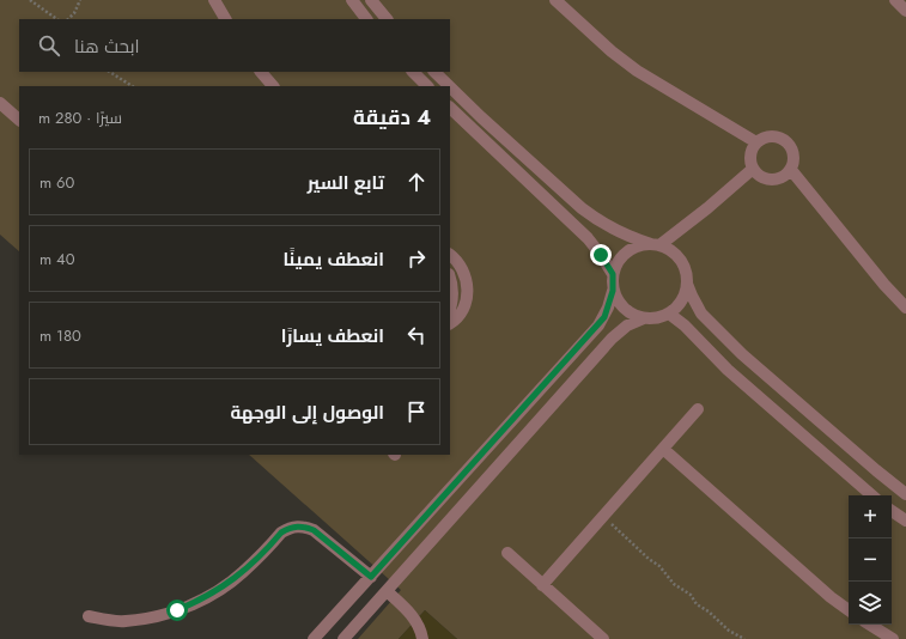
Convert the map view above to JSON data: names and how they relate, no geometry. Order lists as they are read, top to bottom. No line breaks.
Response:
{"page":{"search":"ابحث هنا","heading":["4 دقيقة","سيرًا · 280 m"],"list":[["تابع السير","60 m"],["انعطف يمينًا","40 m"],["انعطف يسارًا","180 m"],"الوصول إلى الوجهة"],"map_buttons":["+","−"]}}
